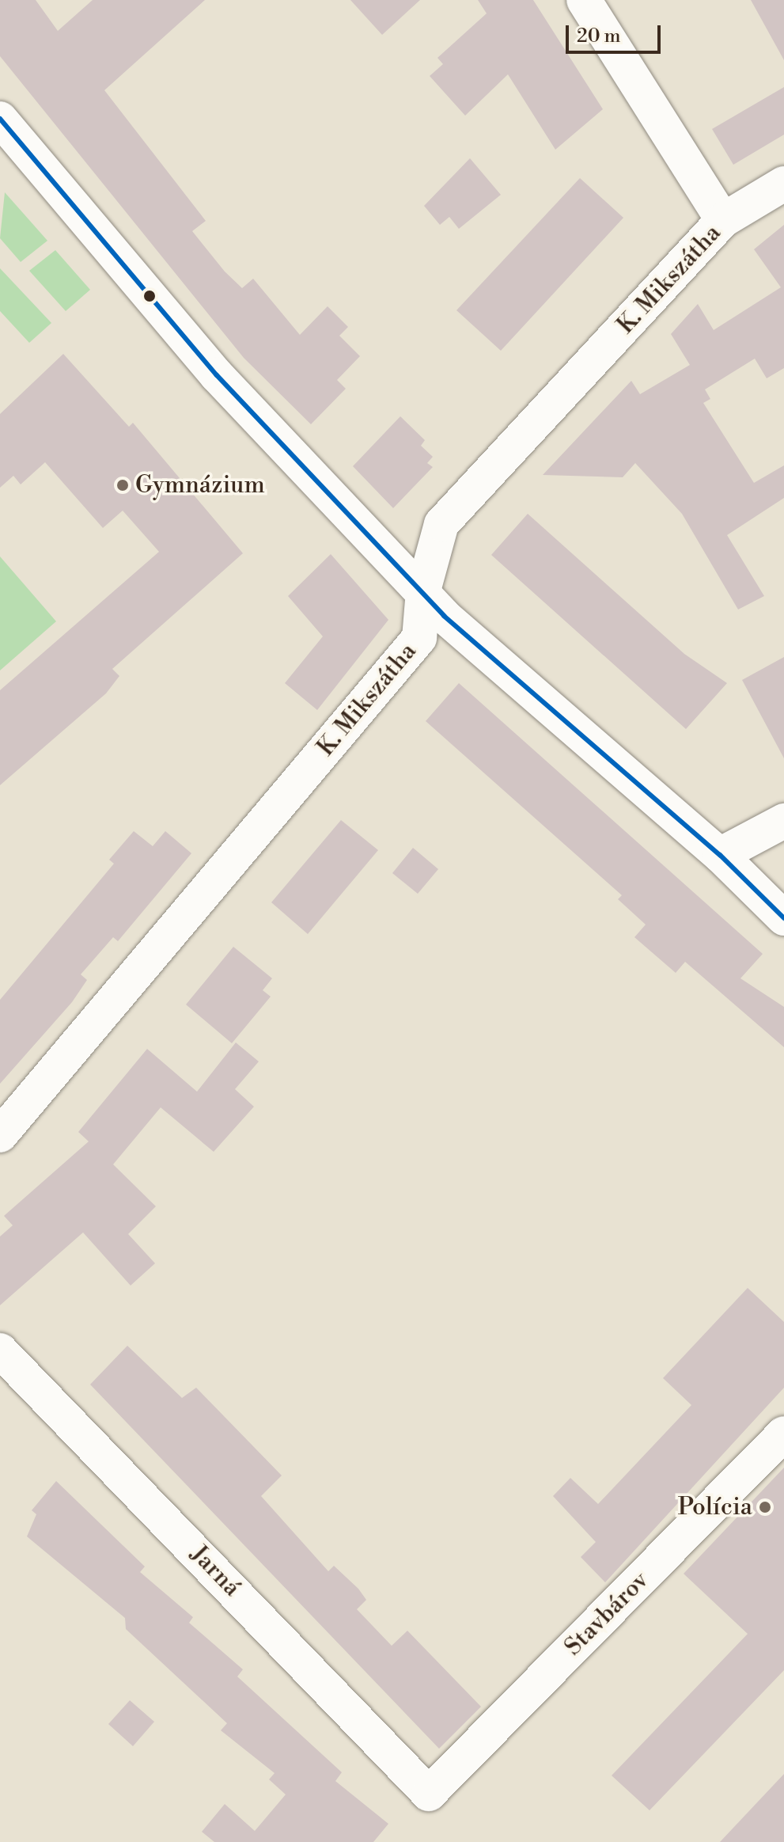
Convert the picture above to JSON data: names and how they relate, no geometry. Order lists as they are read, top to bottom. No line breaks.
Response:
{"streets":{"street":["K. Mikszátha","Jarná","Stavbárov"]},"crossings":[["Jarná","Stavbárov"]],"places":["Gymnázium","Polícia"],"scale_bar":"20 m"}
